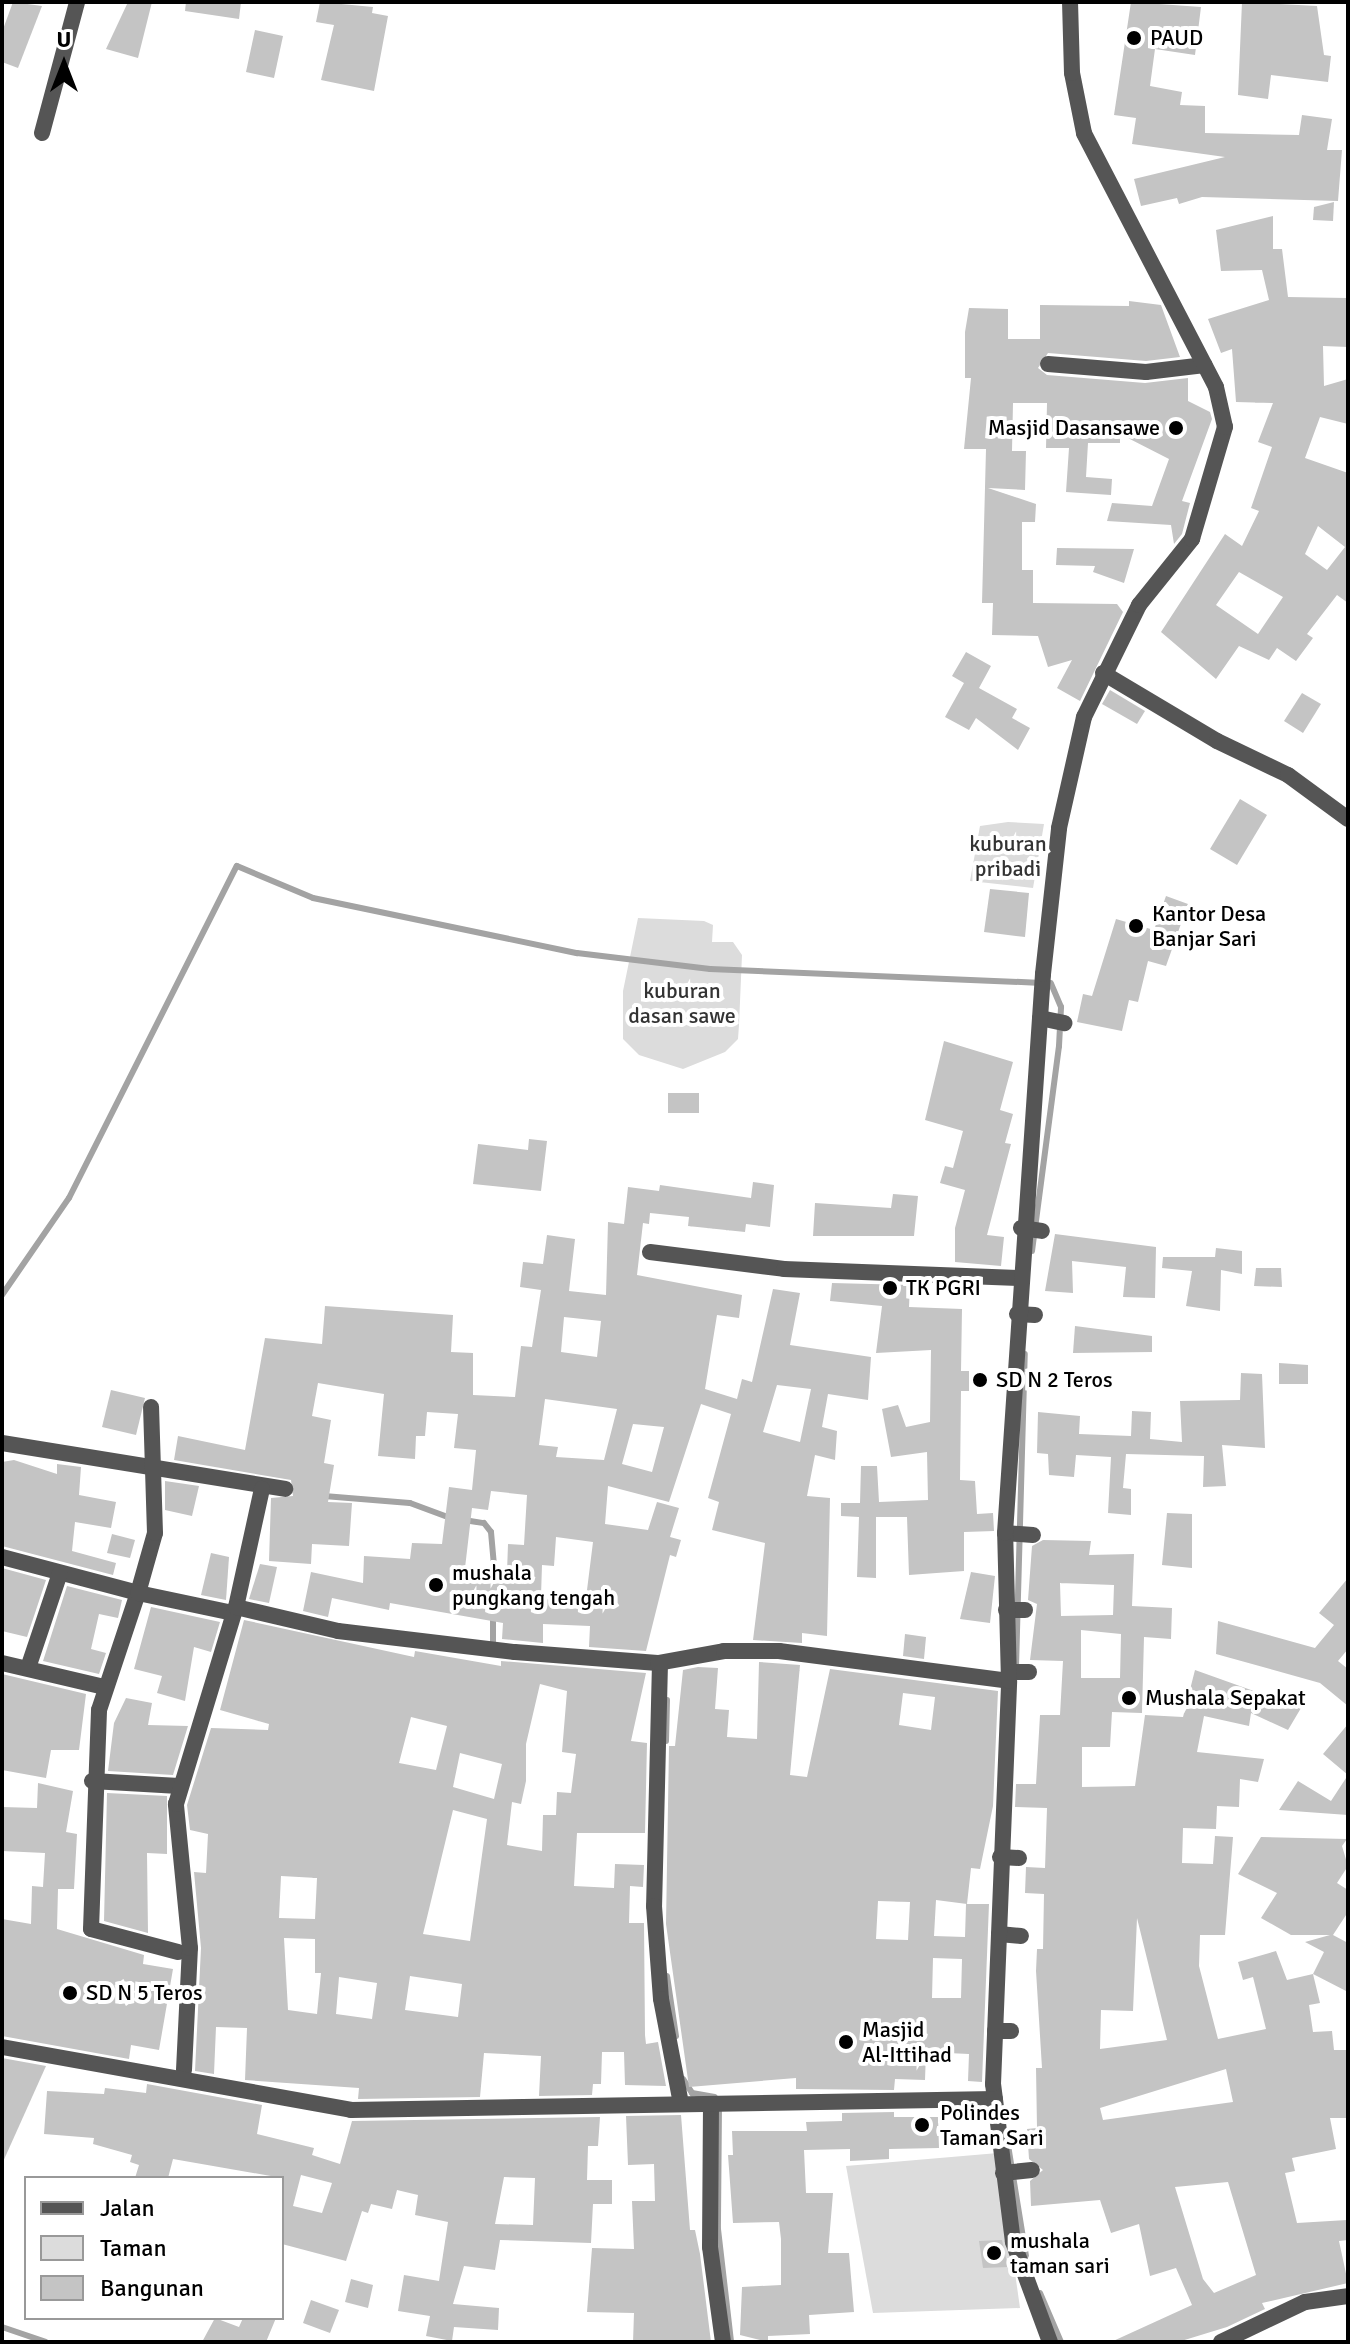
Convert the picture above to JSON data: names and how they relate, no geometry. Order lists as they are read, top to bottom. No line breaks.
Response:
{"parks":["kuburan pribadi","kuburan dasan sawe"],"places":["PAUD","Masjid Dasansawe","Kantor Desa Banjar Sari","TK PGRI","SD N 2 Teros","mushala pungkang tengah","Mushala Sepakat","SD N 5 Teros","Masjid Al-Ittihad","Polindes Taman Sari","mushala taman sari"],"legend":["Jalan","Taman","Bangunan"],"north":"top"}
